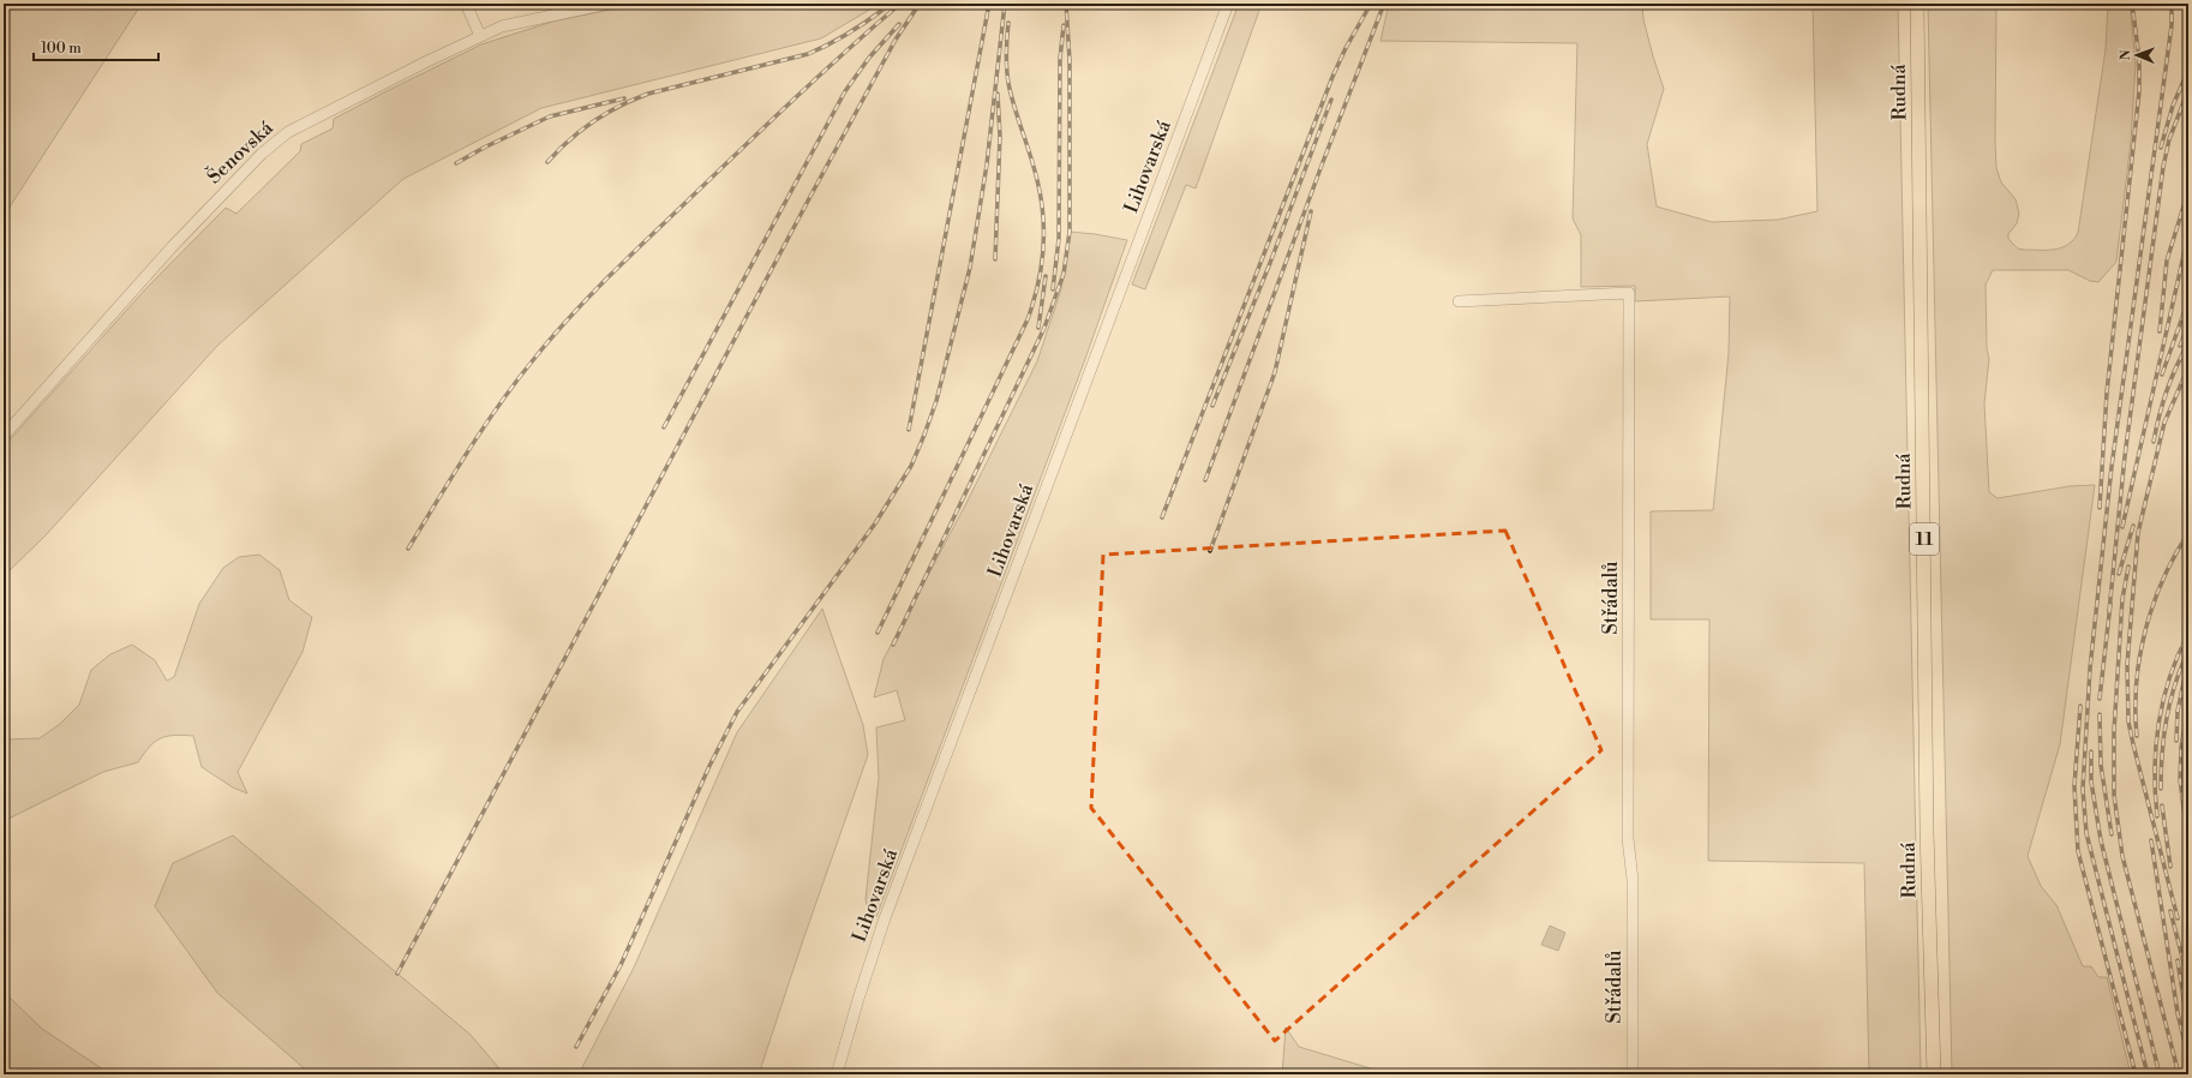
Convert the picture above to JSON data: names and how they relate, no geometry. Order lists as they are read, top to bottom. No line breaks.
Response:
{"streets":{"main road":["Rudná","11"],"street":["Šenovská","Lihovarská","Střádalů"]},"scale_bar":"100 m","north":"left"}
